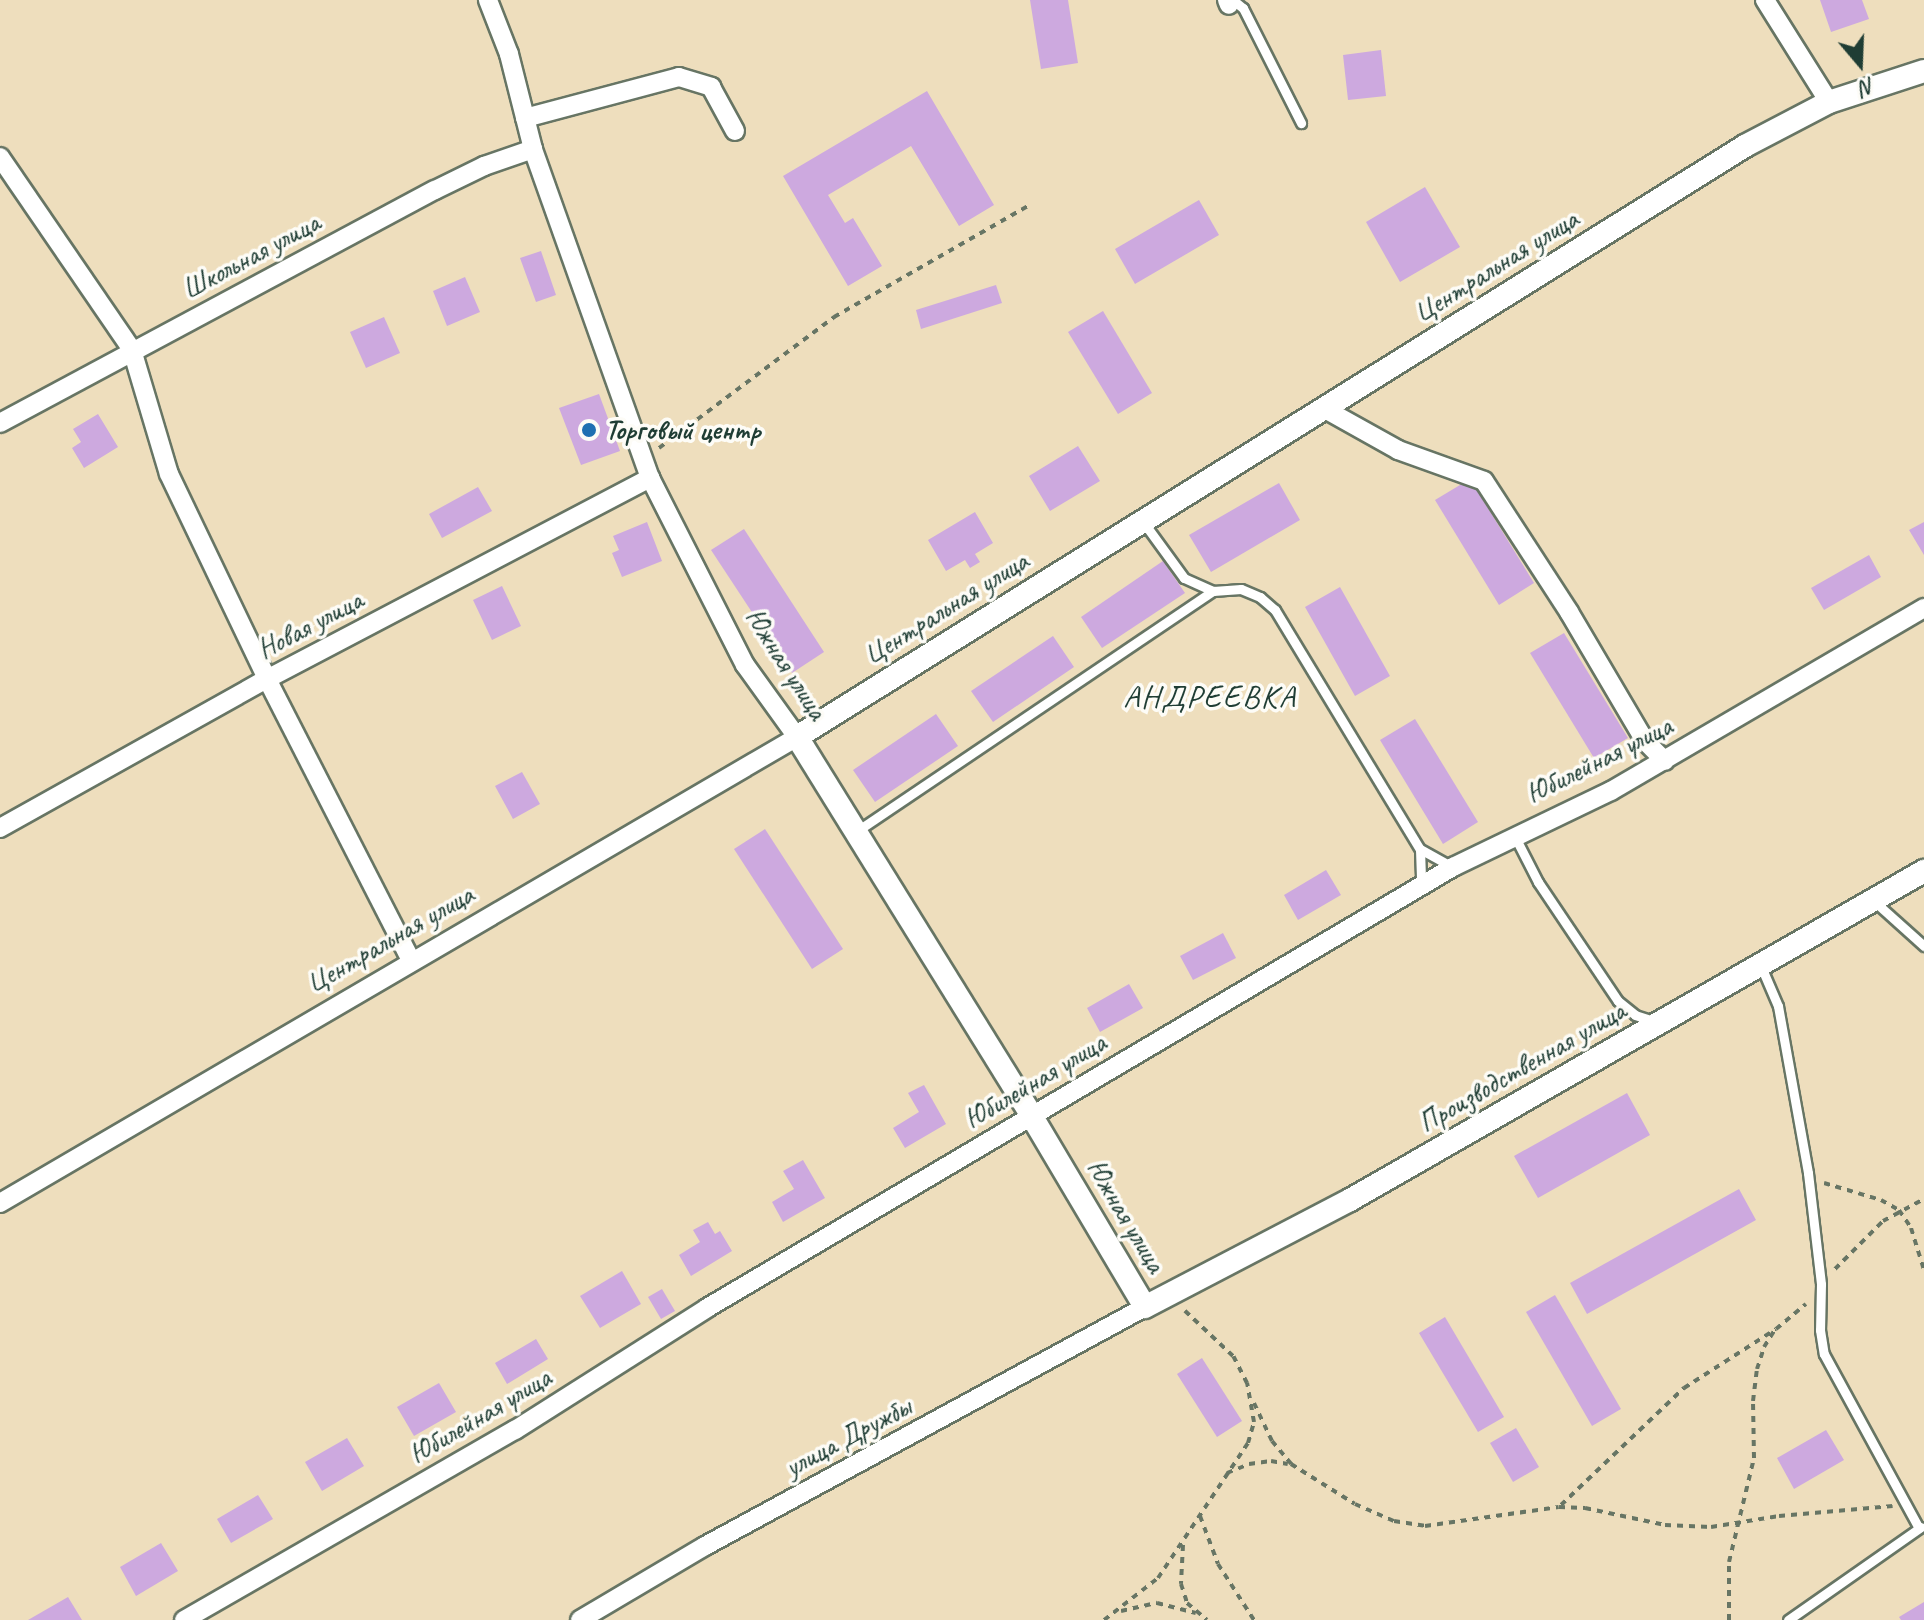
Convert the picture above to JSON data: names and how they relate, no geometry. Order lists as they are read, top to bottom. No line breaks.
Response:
{"streets":{"street":["Школьная улица","Центральная улица","Новая улица","Южная улица","Юбилейная улица","Производственная улица","улица Дружбы"]},"crossings":[["Школьная улица","Южная улица"],["Центральная улица","Южная улица"],["Новая улица","Южная улица"],["Южная улица","Юбилейная улица"],["Южная улица","Производственная улица"],["Южная улица","улица Дружбы"],["Производственная улица","улица Дружбы"]],"districts":["АНДРЕЕВКА"],"places":["Торговый центр"],"north":"bottom"}
